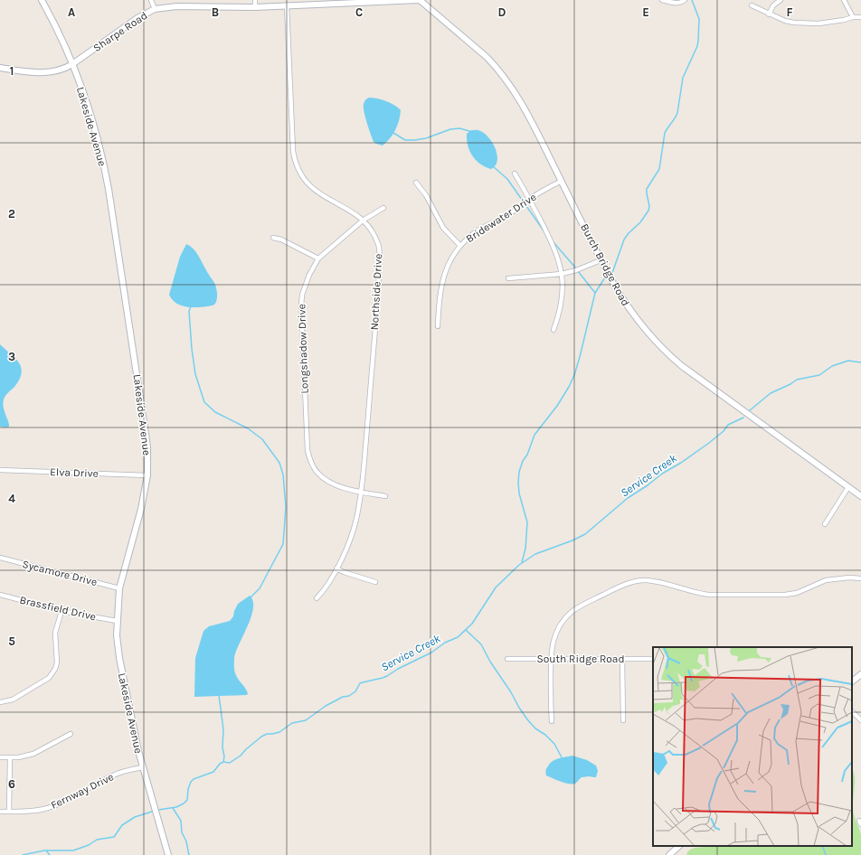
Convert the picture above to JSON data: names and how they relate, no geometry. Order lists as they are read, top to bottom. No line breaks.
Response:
{"streets":{"street":["Sharpe Road","Lakeside Avenue","Bridewater Drive","Burch Bridge Road","Northside Drive","Longshadow Drive","Elva Drive","Sycamore Drive","Brassfield Drive","South Ridge Road","Fernway Drive"]},"crossings":[["Sharpe Road","Lakeside Avenue"],["Sharpe Road","Burch Bridge Road"],["Sharpe Road","Northside Drive"],["Lakeside Avenue","Elva Drive"],["Lakeside Avenue","Sycamore Drive"],["Lakeside Avenue","Brassfield Drive"],["Lakeside Avenue","Fernway Drive"],["Bridewater Drive","Burch Bridge Road"],["Northside Drive","Longshadow Drive"]],"water":["Service Creek"],"grid":{"columns":["A","B","C","D","E","F"],"rows":["1","2","3","4","5","6"]}}
